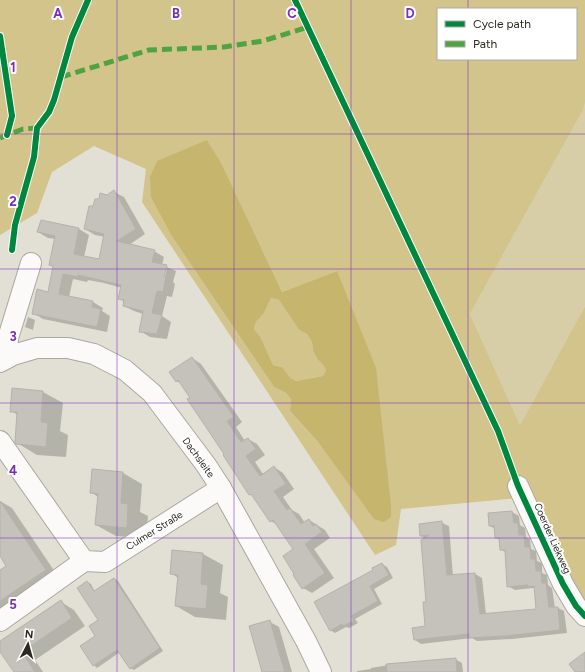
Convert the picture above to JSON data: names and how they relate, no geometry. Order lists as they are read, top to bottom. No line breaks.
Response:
{"streets":{"street":["Dachsleite","Culmer Straße","Coerder Liekweg"]},"crossings":[["Dachsleite","Culmer Straße"]],"legend":["Cycle path","Path"],"north":"top","grid":{"columns":["A","B","C","D"],"rows":["1","2","3","4","5"]}}
